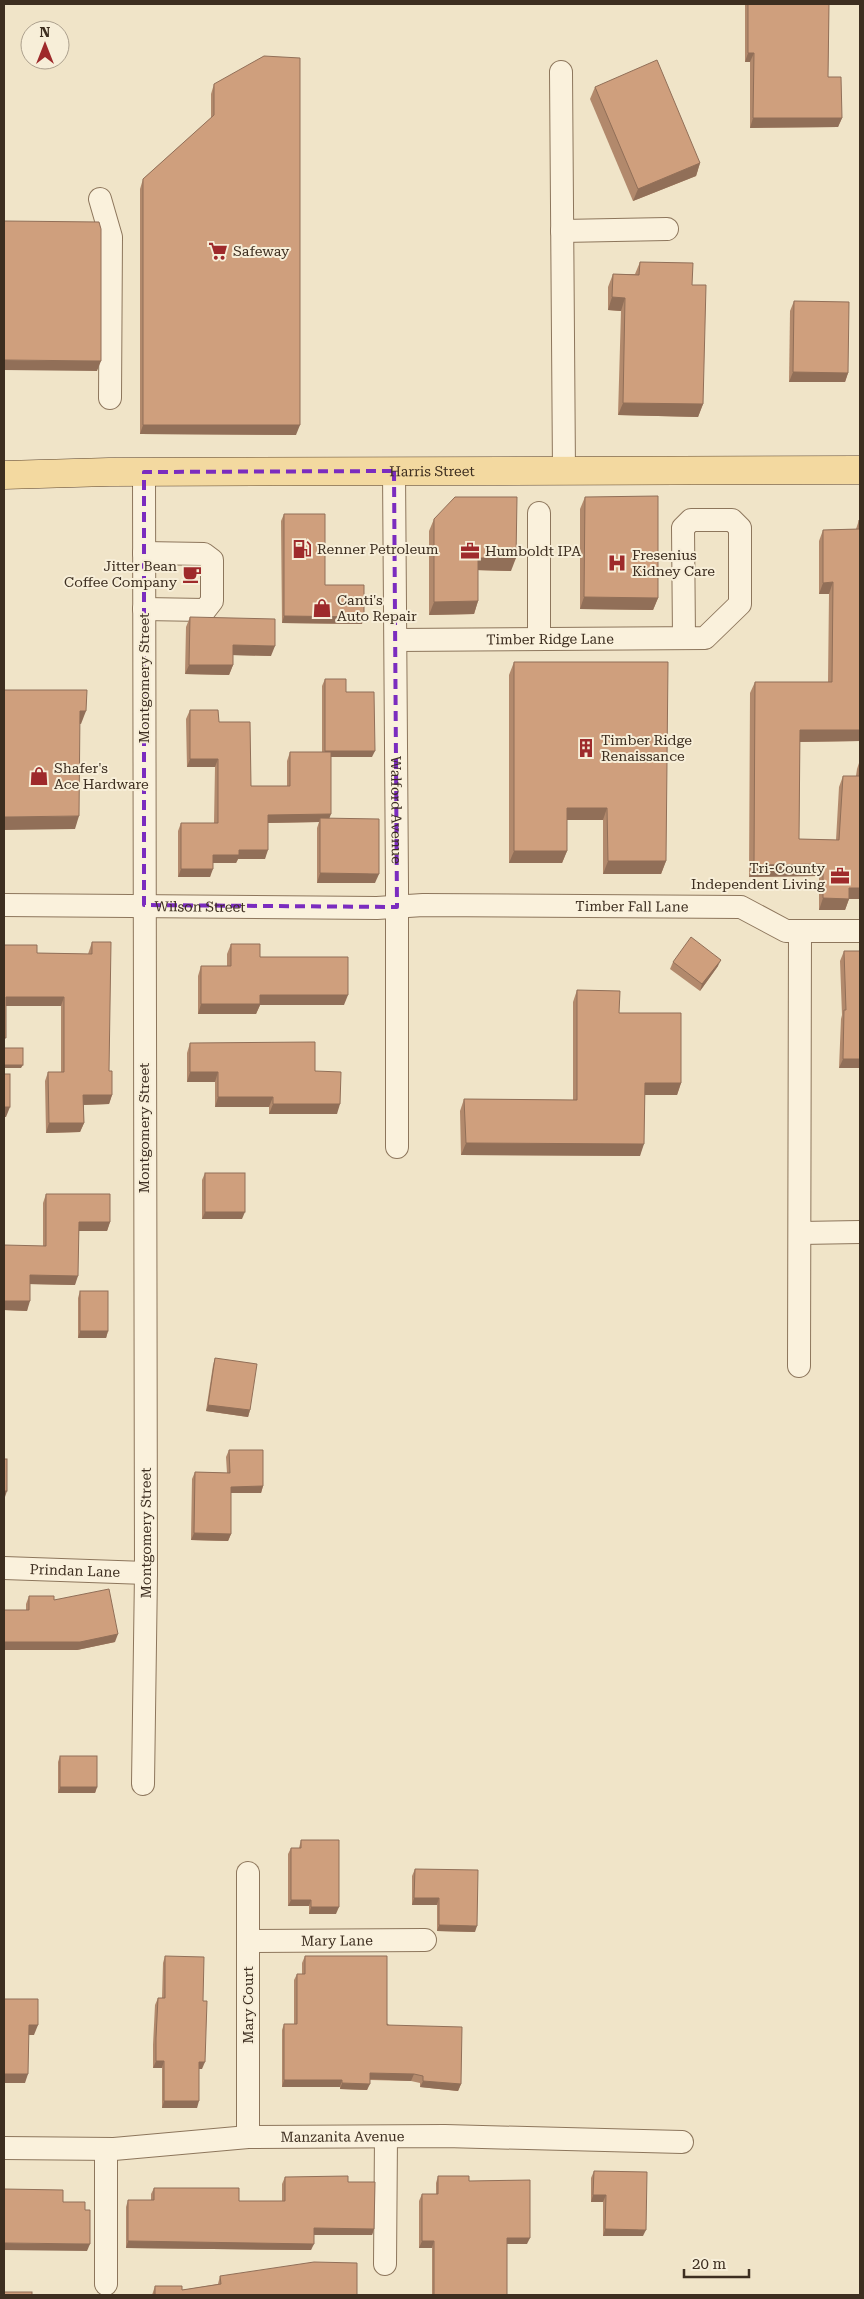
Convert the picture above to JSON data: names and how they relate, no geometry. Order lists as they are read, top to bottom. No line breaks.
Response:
{"streets":{"main road":["Harris Street"],"street":["Timber Ridge Lane","Montgomery Street","Walford Avenue","Wilson Street","Timber Fall Lane","Prindan Lane","Mary Lane","Mary Court","Manzanita Avenue"]},"crossings":[["Harris Street","Montgomery Street"],["Harris Street","Walford Avenue"],["Timber Ridge Lane","Walford Avenue"],["Montgomery Street","Wilson Street"],["Montgomery Street","Prindan Lane"],["Walford Avenue","Wilson Street"],["Walford Avenue","Timber Fall Lane"],["Wilson Street","Timber Fall Lane"],["Mary Lane","Mary Court"],["Mary Court","Manzanita Avenue"]],"places":{"supermarket":["Safeway"],"fuel station":["Renner Petroleum"],"office":["Humboldt IPA","Tri-County Independent Living"],"hospital":["Fresenius Kidney Care"],"cafe":["Jitter Bean Coffee Company"],"shop":["Canti's Auto Repair","Shafer's Ace Hardware"],"building":["Timber Ridge Renaissance"]},"scale_bar":"20 m","north":"top"}
